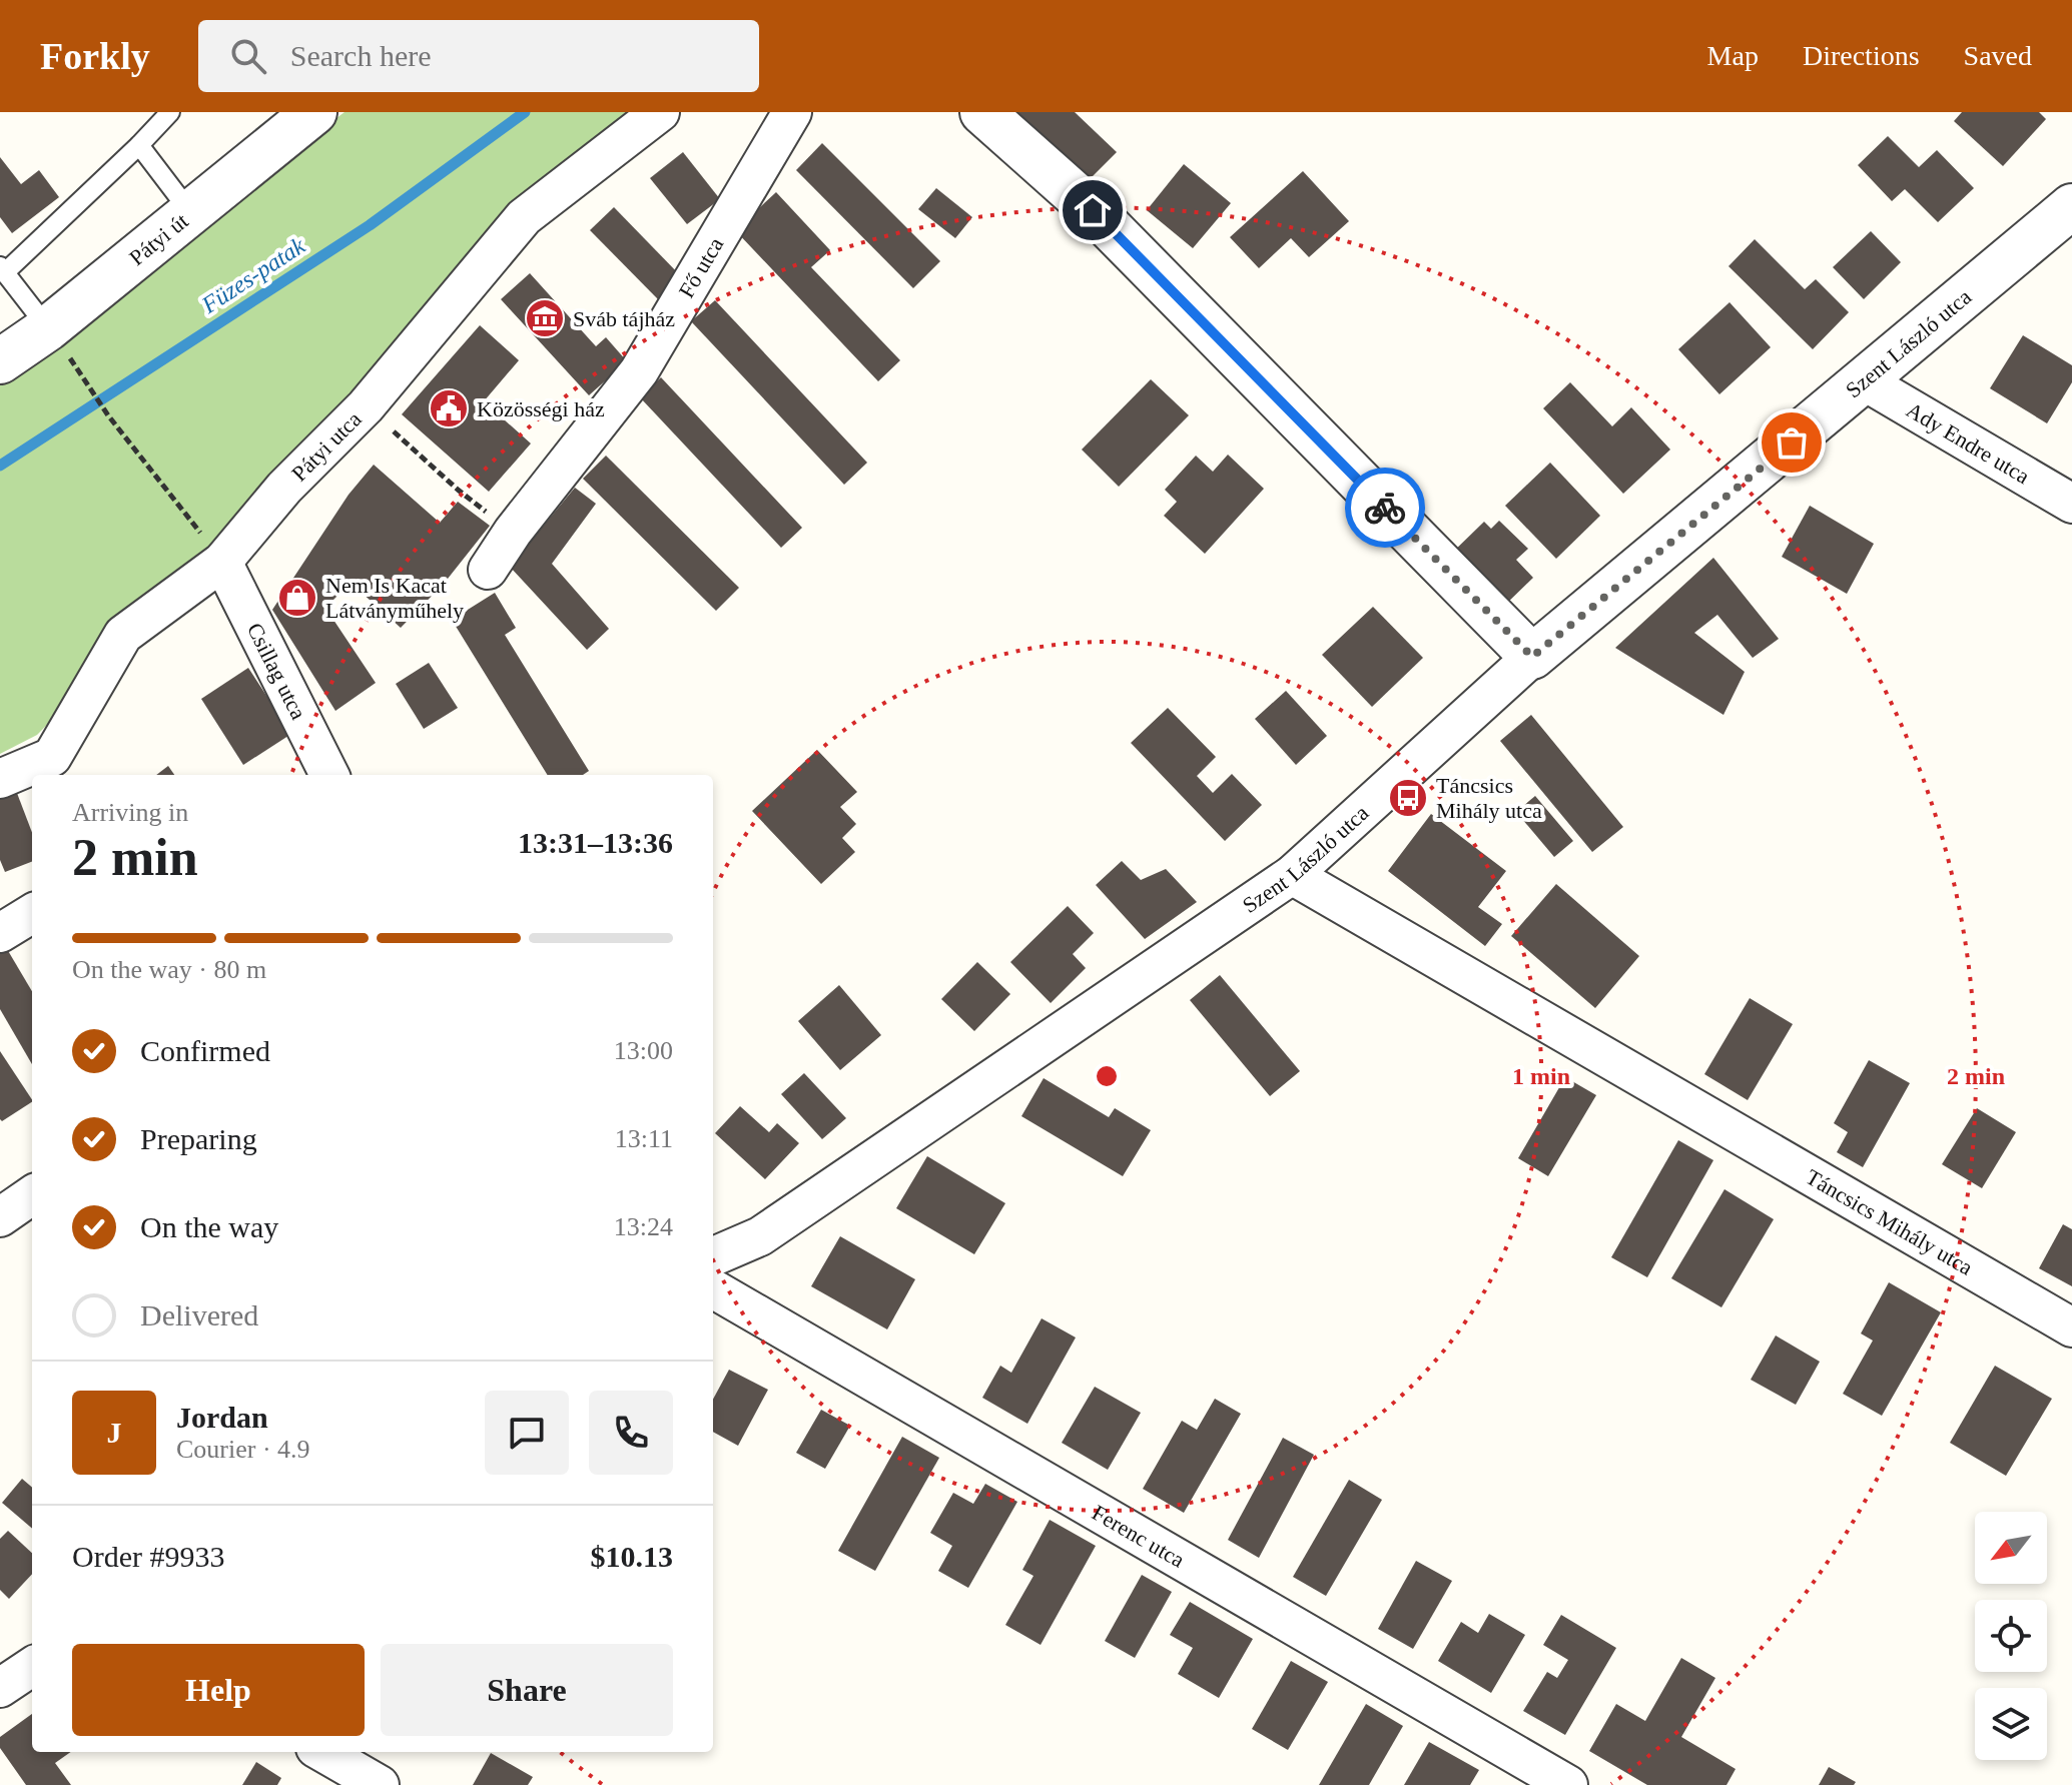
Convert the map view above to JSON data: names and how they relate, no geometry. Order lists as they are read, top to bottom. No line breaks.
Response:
{"streets":{"street":["Pátyi út","Fő utca","Szent László utca","Ady Endre utca","Pátyi utca","Csillag utca","Táncsics Mihály utca","Ferenc utca"]},"crossings":[["Szent László utca","Ady Endre utca"],["Szent László utca","Táncsics Mihály utca"],["Pátyi utca","Csillag utca"]],"water":["Füzes-patak"],"places":{"museum":["Sváb tájház"],"public building":["Közösségi ház"],"shop":["Nem Is Kacat Látványműhely"],"bus stop":["Táncsics Mihály utca"]},"north":"bottom left","page":{"header":"Forkly","search":"Search here","nav":["Map","Directions","Saved"],"heading":["2 min","Arriving in","13:31–13:36"],"panel":["Jordan","Courier · 4.9","Order #9933","$10.13"],"bar":"On the way · 80 m","list":[["Confirmed","13:00"],["Preparing","13:11"],["On the way","13:24"],"Delivered"],"round":"J","buttons":["Help","Share"]},"rings":["1 min","2 min"]}
